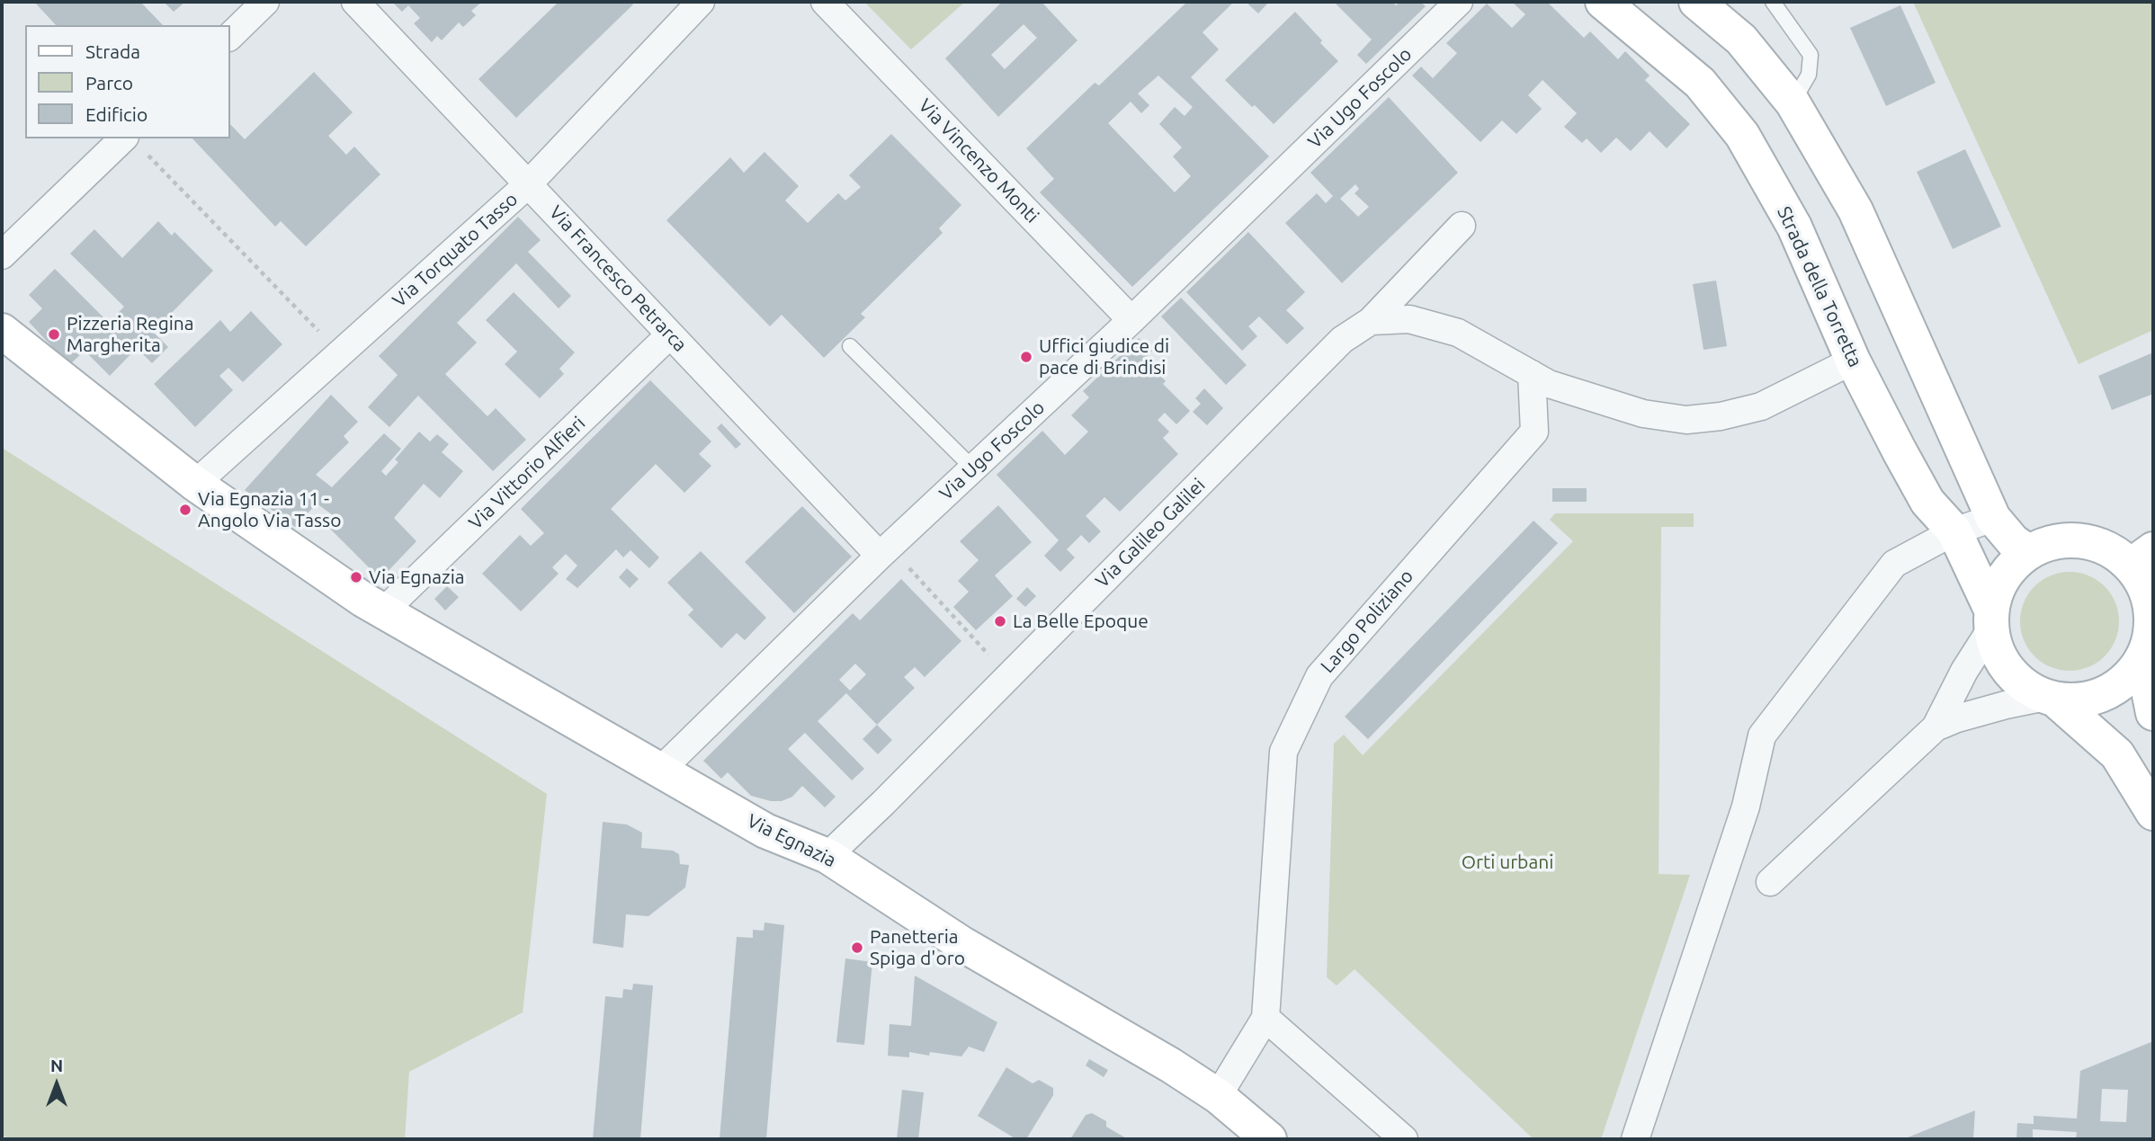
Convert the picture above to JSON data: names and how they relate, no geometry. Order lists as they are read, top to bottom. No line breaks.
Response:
{"streets":{"street":["Via Ugo Foscolo","Via Vincenzo Monti","Via Torquato Tasso","Via Francesco Petrarca","Strada della Torretta","Via Vittorio Alfieri","Via Galileo Galilei","Largo Poliziano","Via Egnazia"]},"crossings":[["Via Ugo Foscolo","Via Vincenzo Monti"],["Via Ugo Foscolo","Via Francesco Petrarca"],["Via Ugo Foscolo","Via Egnazia"],["Via Torquato Tasso","Via Francesco Petrarca"],["Via Torquato Tasso","Via Egnazia"],["Via Francesco Petrarca","Via Vittorio Alfieri"],["Via Vittorio Alfieri","Via Egnazia"],["Via Galileo Galilei","Via Egnazia"],["Largo Poliziano","Via Egnazia"]],"parks":["Orti urbani"],"places":["Pizzeria Regina Margherita","Uffici giudice di pace di Brindisi","Via Egnazia 11 - Angolo Via Tasso","Via Egnazia","La Belle Epoque","Panetteria Spiga d'oro"],"legend":["Strada","Parco","Edificio"],"north":"top"}
